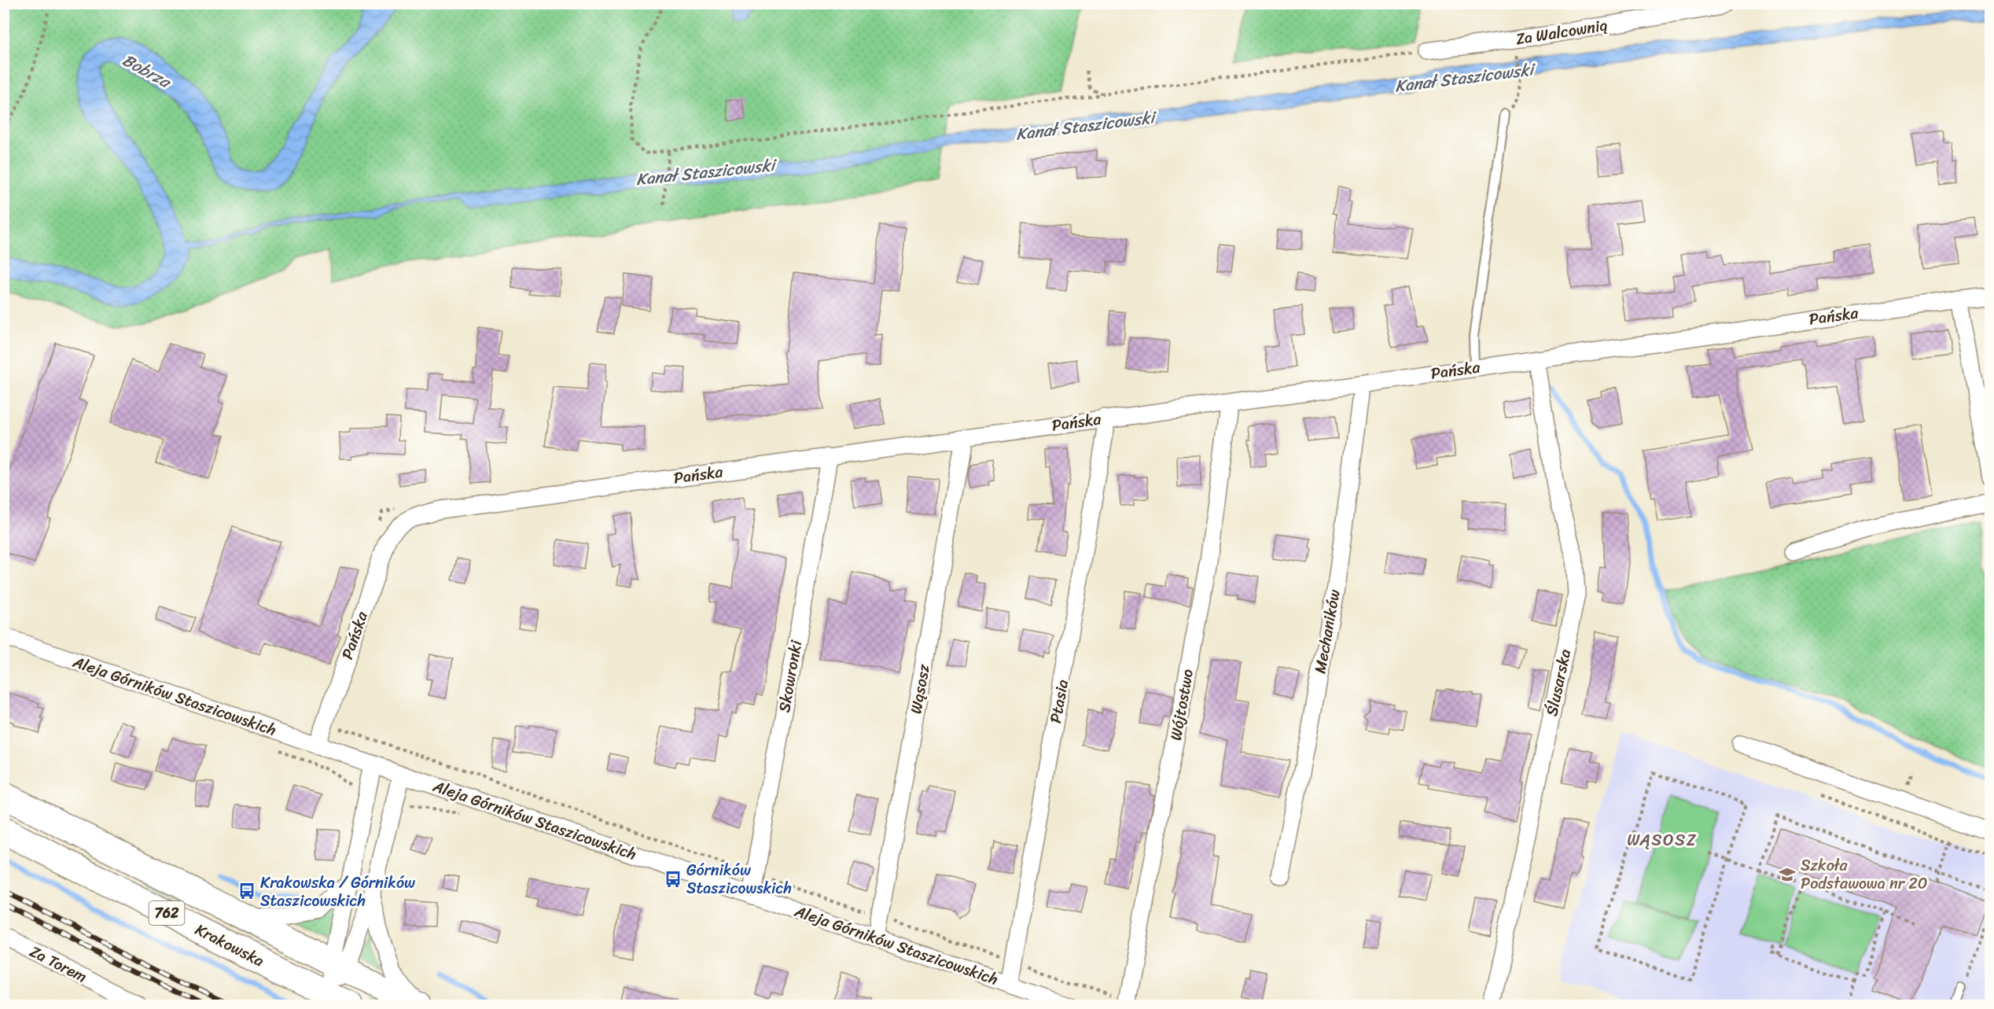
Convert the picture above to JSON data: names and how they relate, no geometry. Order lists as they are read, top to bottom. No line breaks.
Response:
{"streets":{"main road":["762","Krakowska"],"street":["Za Walcownią","Pańska","Mechaników","Skowronki","Ślusarska","Wąsosz","Aleja Górników Staszicowskich","Ptasia","Wójtostwo","Za Torem"]},"crossings":[["Pańska","Mechaników"],["Pańska","Skowronki"],["Pańska","Ślusarska"],["Pańska","Wąsosz"],["Pańska","Aleja Górników Staszicowskich"],["Pańska","Ptasia"],["Pańska","Wójtostwo"],["Skowronki","Aleja Górników Staszicowskich"],["Wąsosz","Aleja Górników Staszicowskich"],["Aleja Górników Staszicowskich","Ptasia"]],"districts":["WĄSOSZ"],"water":["Bobrza","Kanał Staszicowski"],"places":{"school or university":["Szkoła Podstawowa nr 20"],"bus stop":["Górników Staszicowskich","Krakowska / Górników Staszicowskich"]}}
